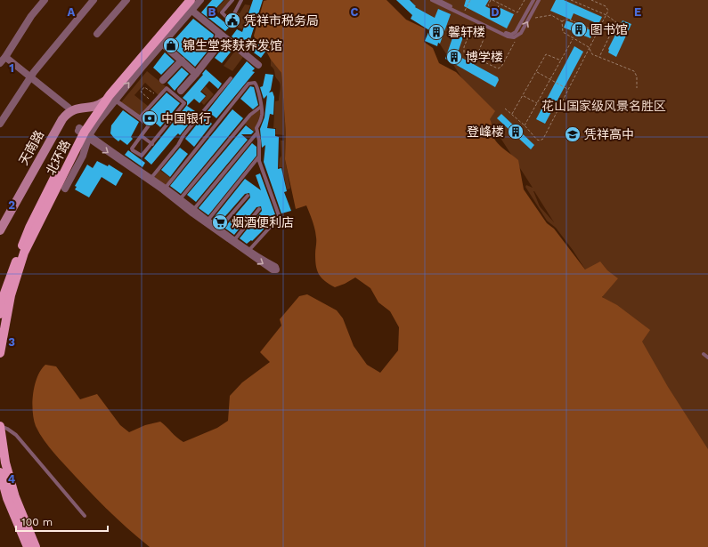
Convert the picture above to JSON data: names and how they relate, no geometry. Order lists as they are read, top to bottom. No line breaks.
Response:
{"streets":{"main road":["天南路","北环路"]},"crossings":[["天南路","北环路"]],"parks":["花山国家级风景名胜区"],"places":{"public building":["凭祥市税务局"],"building":["图书馆","馨轩楼","博学楼","登峰楼"],"shop":["锦生堂茶麸养发馆"],"bank":["中国银行"],"school or university":["凭祥高中"],"supermarket":["烟酒便利店"]},"scale_bar":"100 m","grid":{"columns":["A","B","C","D","E"],"rows":["1","2","3","4"]}}
